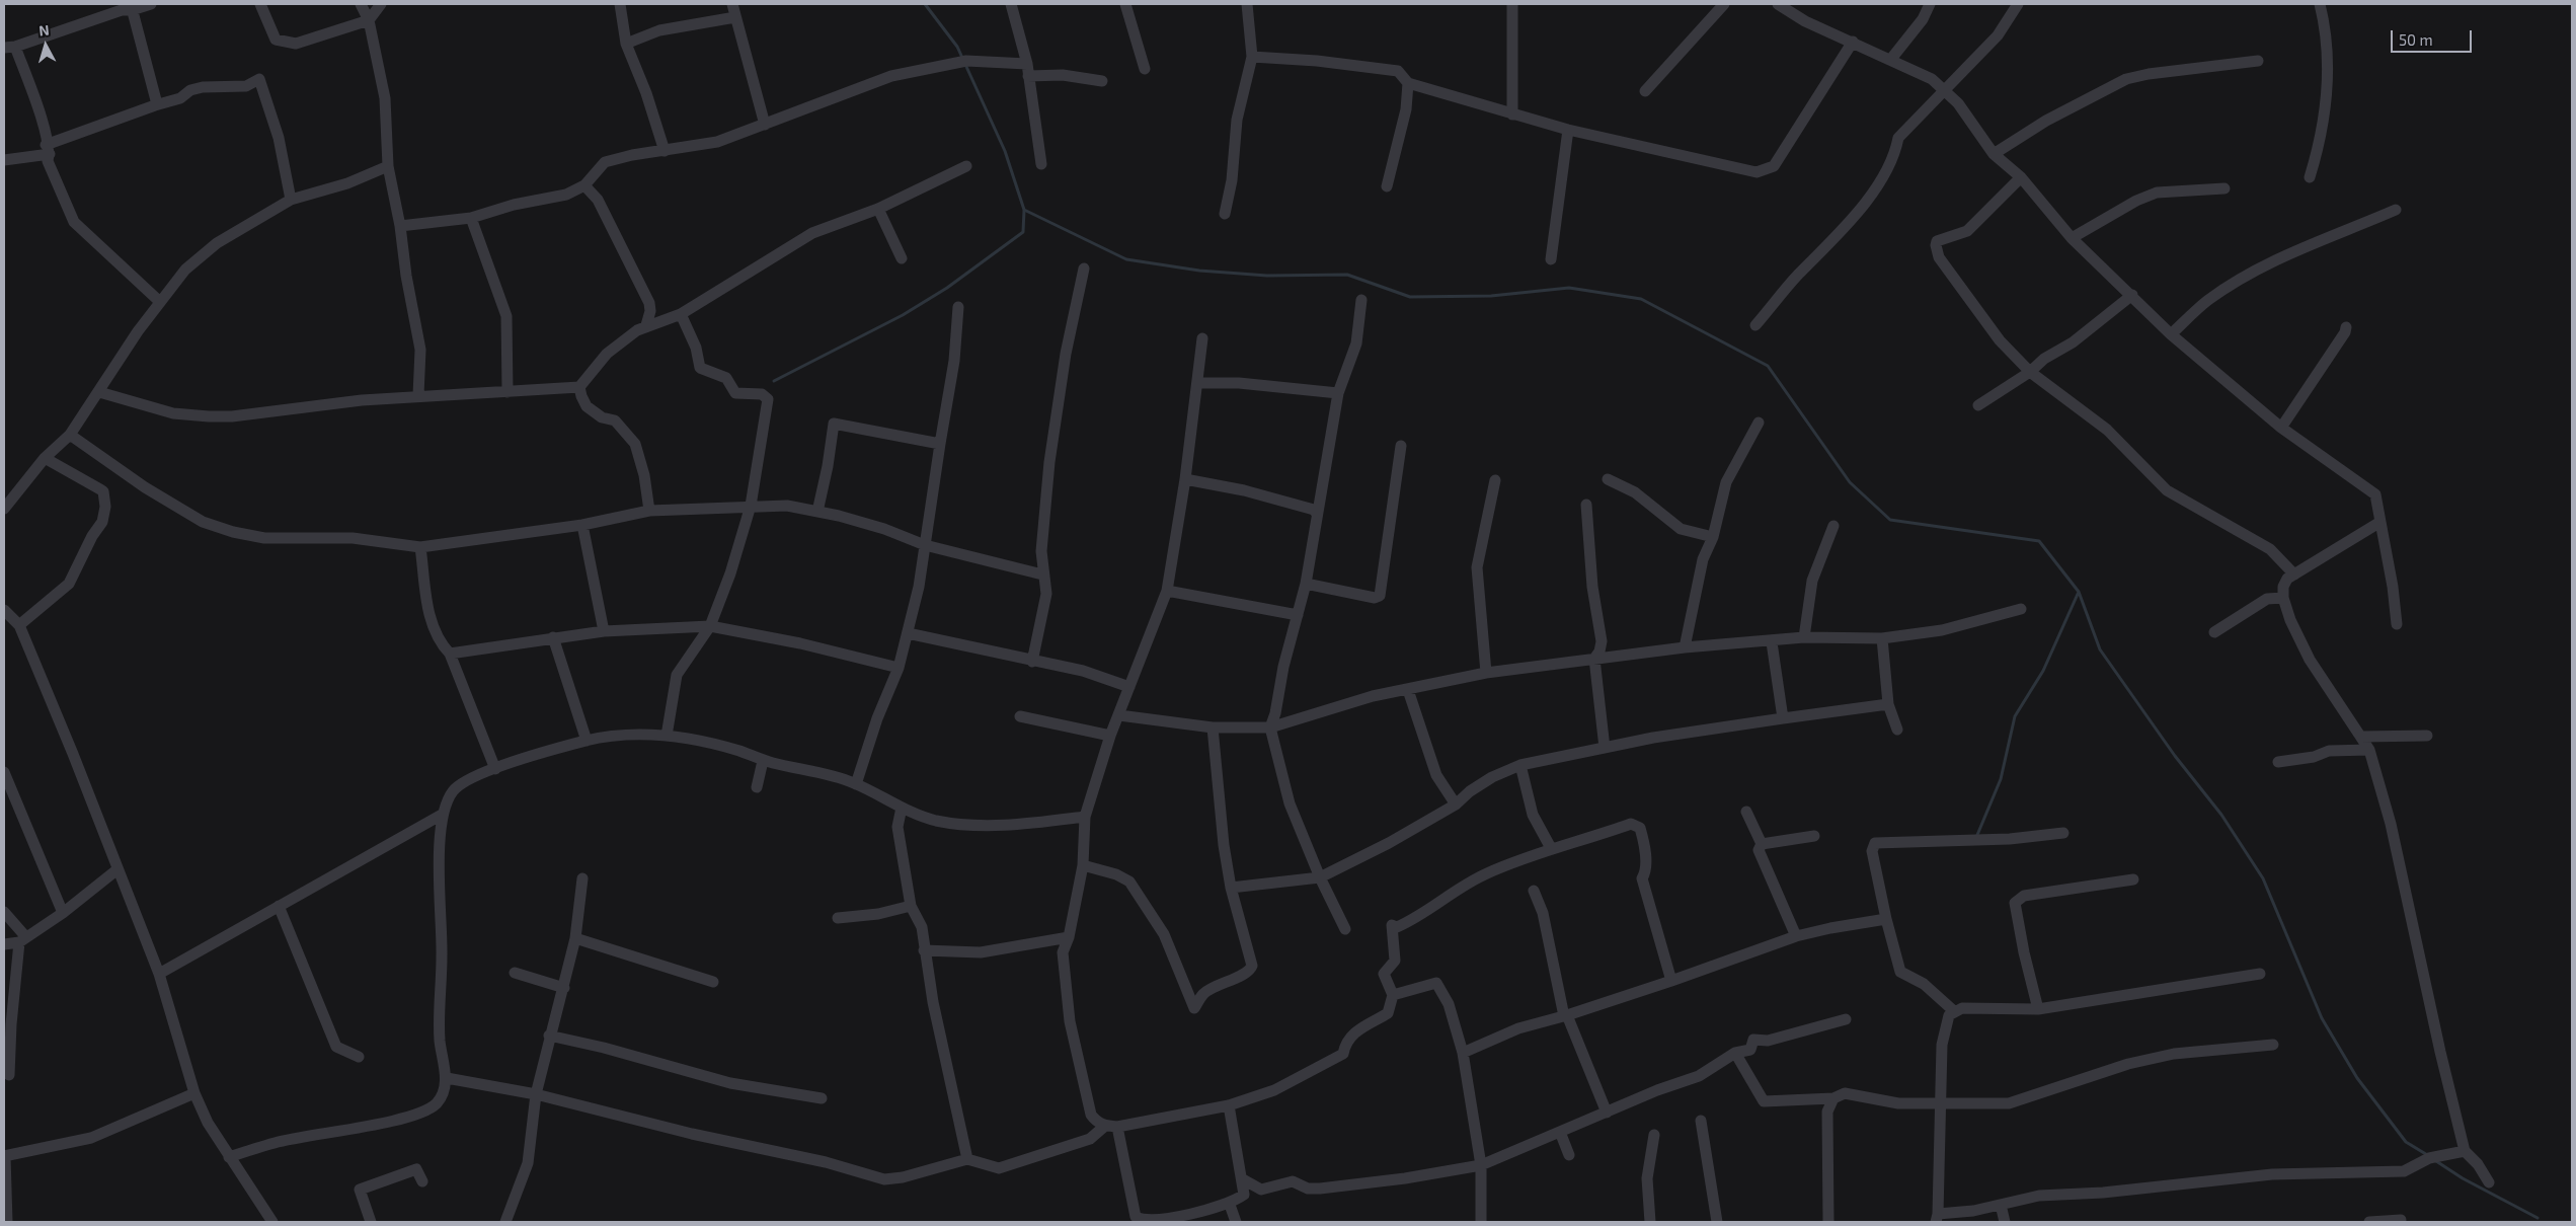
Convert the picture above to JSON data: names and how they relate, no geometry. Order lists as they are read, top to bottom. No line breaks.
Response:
{"scale_bar":"50 m","north":"top"}
